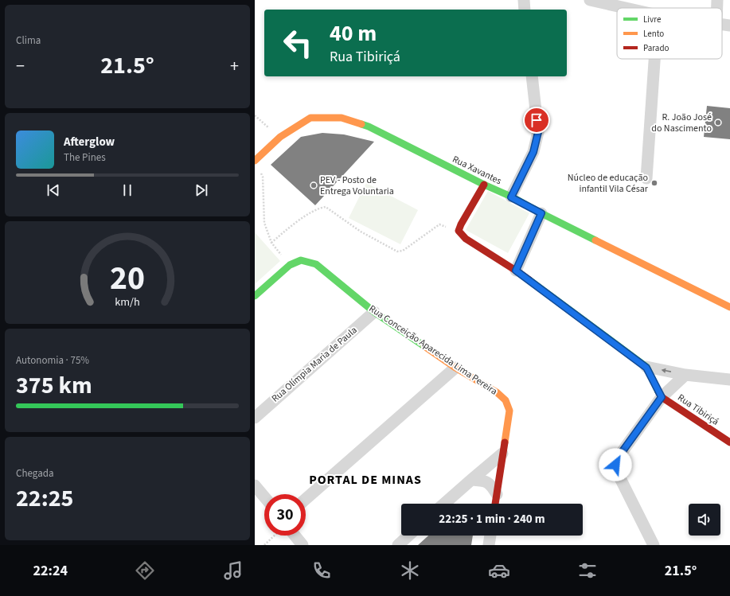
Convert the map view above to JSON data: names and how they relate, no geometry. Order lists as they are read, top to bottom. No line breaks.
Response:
{"streets":{"street":["Rua Xavantes","Rua Conceição Aparecida Lima Pereira","Rua Olímpia Maria de Paula","Rua Tibiriçá"]},"crossings":[["Rua Conceição Aparecida Lima Pereira","Rua Olímpia Maria de Paula"]],"districts":["PORTAL DE MINAS"],"places":["R. João José do Nascimento","Núcleo de educação infantil Vila César","PEV - Posto de Entrega Voluntaria"],"legend":["Livre","Lento","Parado"],"page":{"tile":["Clima",["Autonomia · 75%","375 km"],["Chegada","22:25"]],"turn":["40 m","Rua Tibiriçá"],"heat":["−","21.5°","+"],"song":["Afterglow","The Pines"],"limit":"30","trip":"22:25 · 1 min · 240 m","tabs":["22:24","21.5°"],"gauge":["20","km/h"]}}
